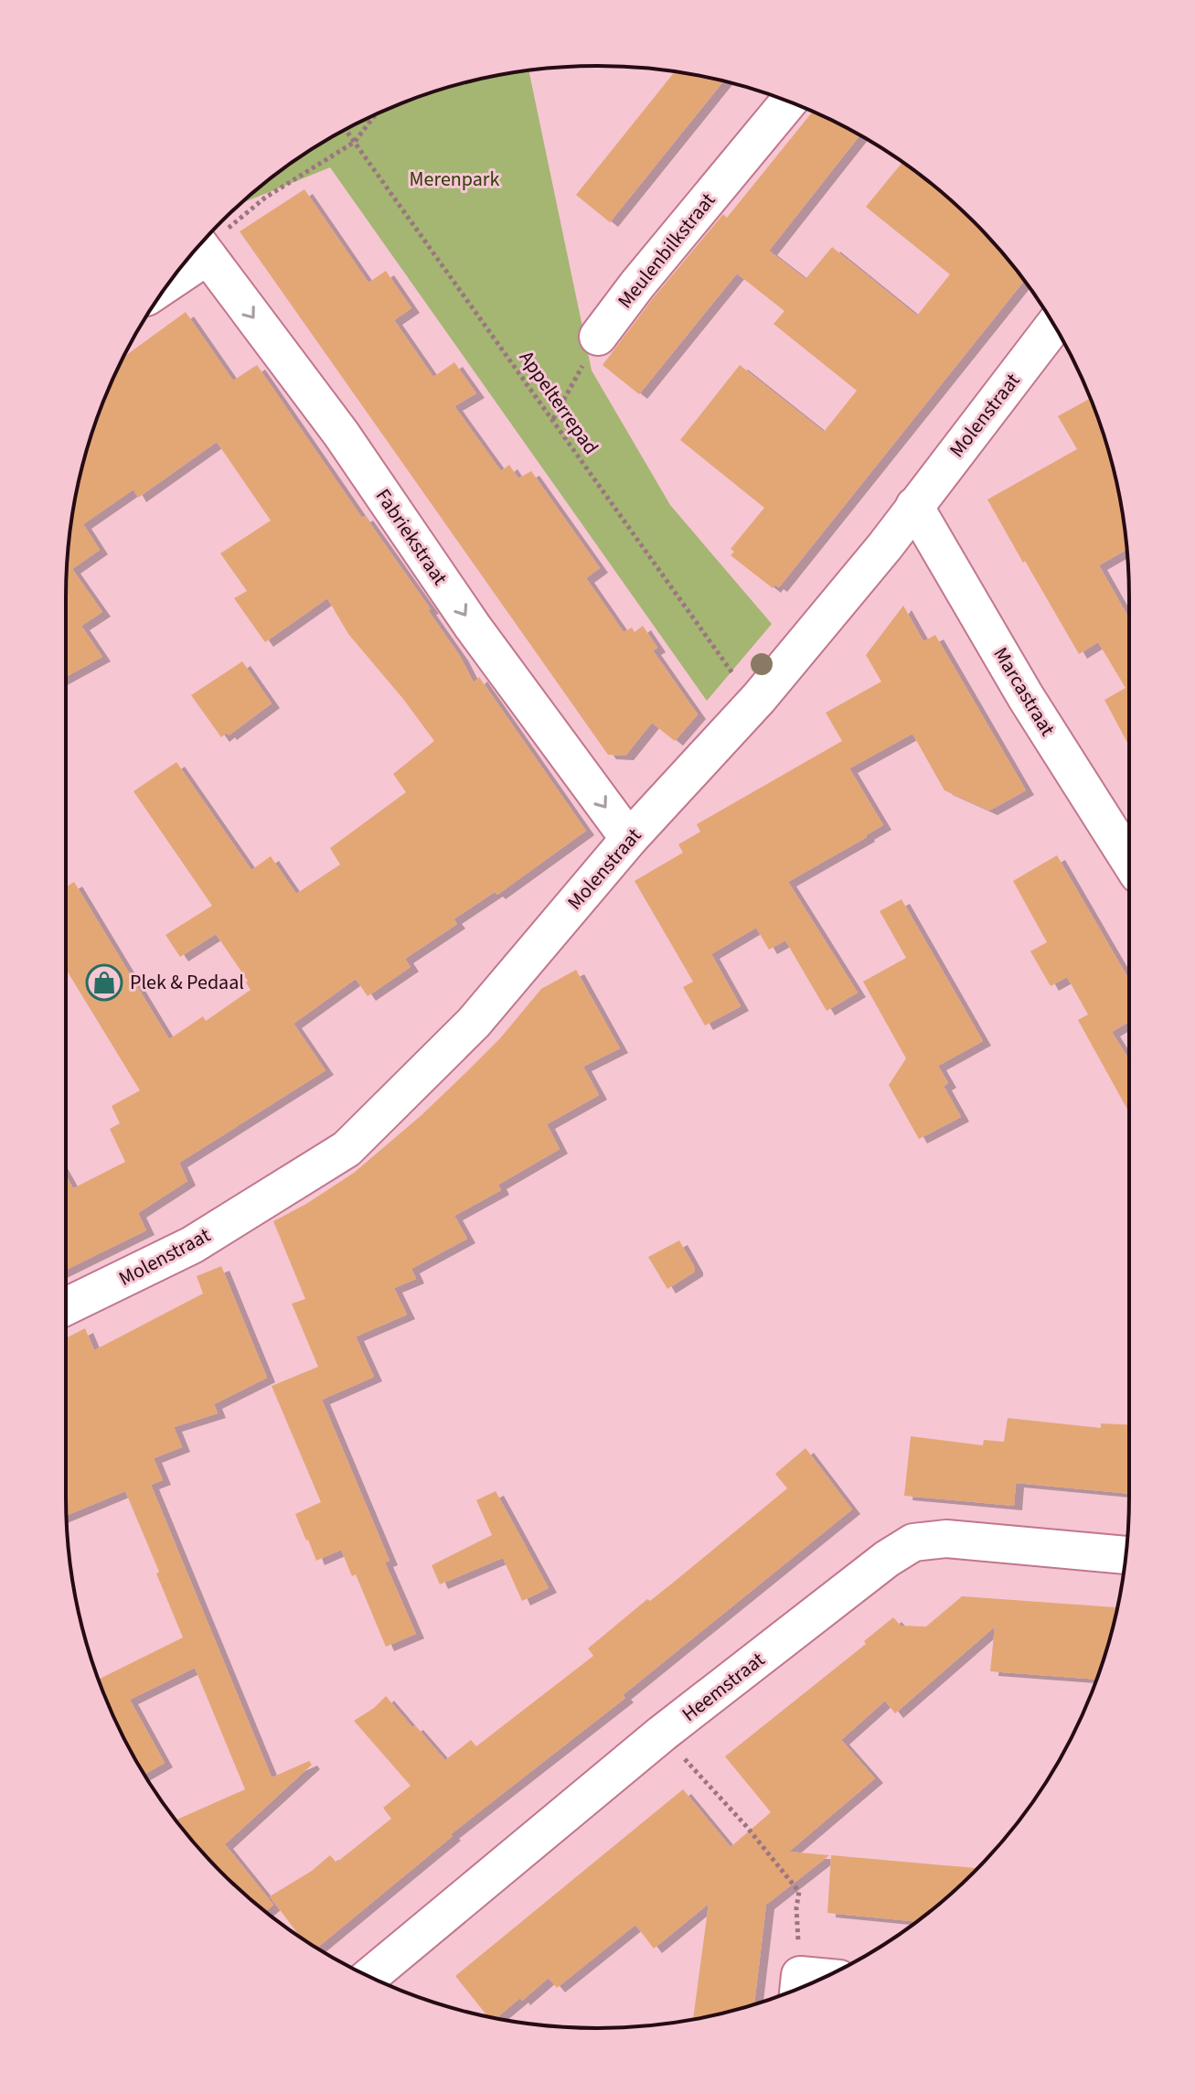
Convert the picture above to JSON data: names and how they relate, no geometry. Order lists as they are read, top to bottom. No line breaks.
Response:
{"streets":{"street":["Meulenbilkstraat","Molenstraat","Fabriekstraat","Marcastraat","Heemstraat"],"path":["Appelterrepad"]},"crossings":[["Appelterrepad","Molenstraat"],["Molenstraat","Fabriekstraat"],["Molenstraat","Marcastraat"]],"one_way":["Fabriekstraat"],"parks":["Merenpark"],"places":{"shop":["Plek & Pedaal"]}}
